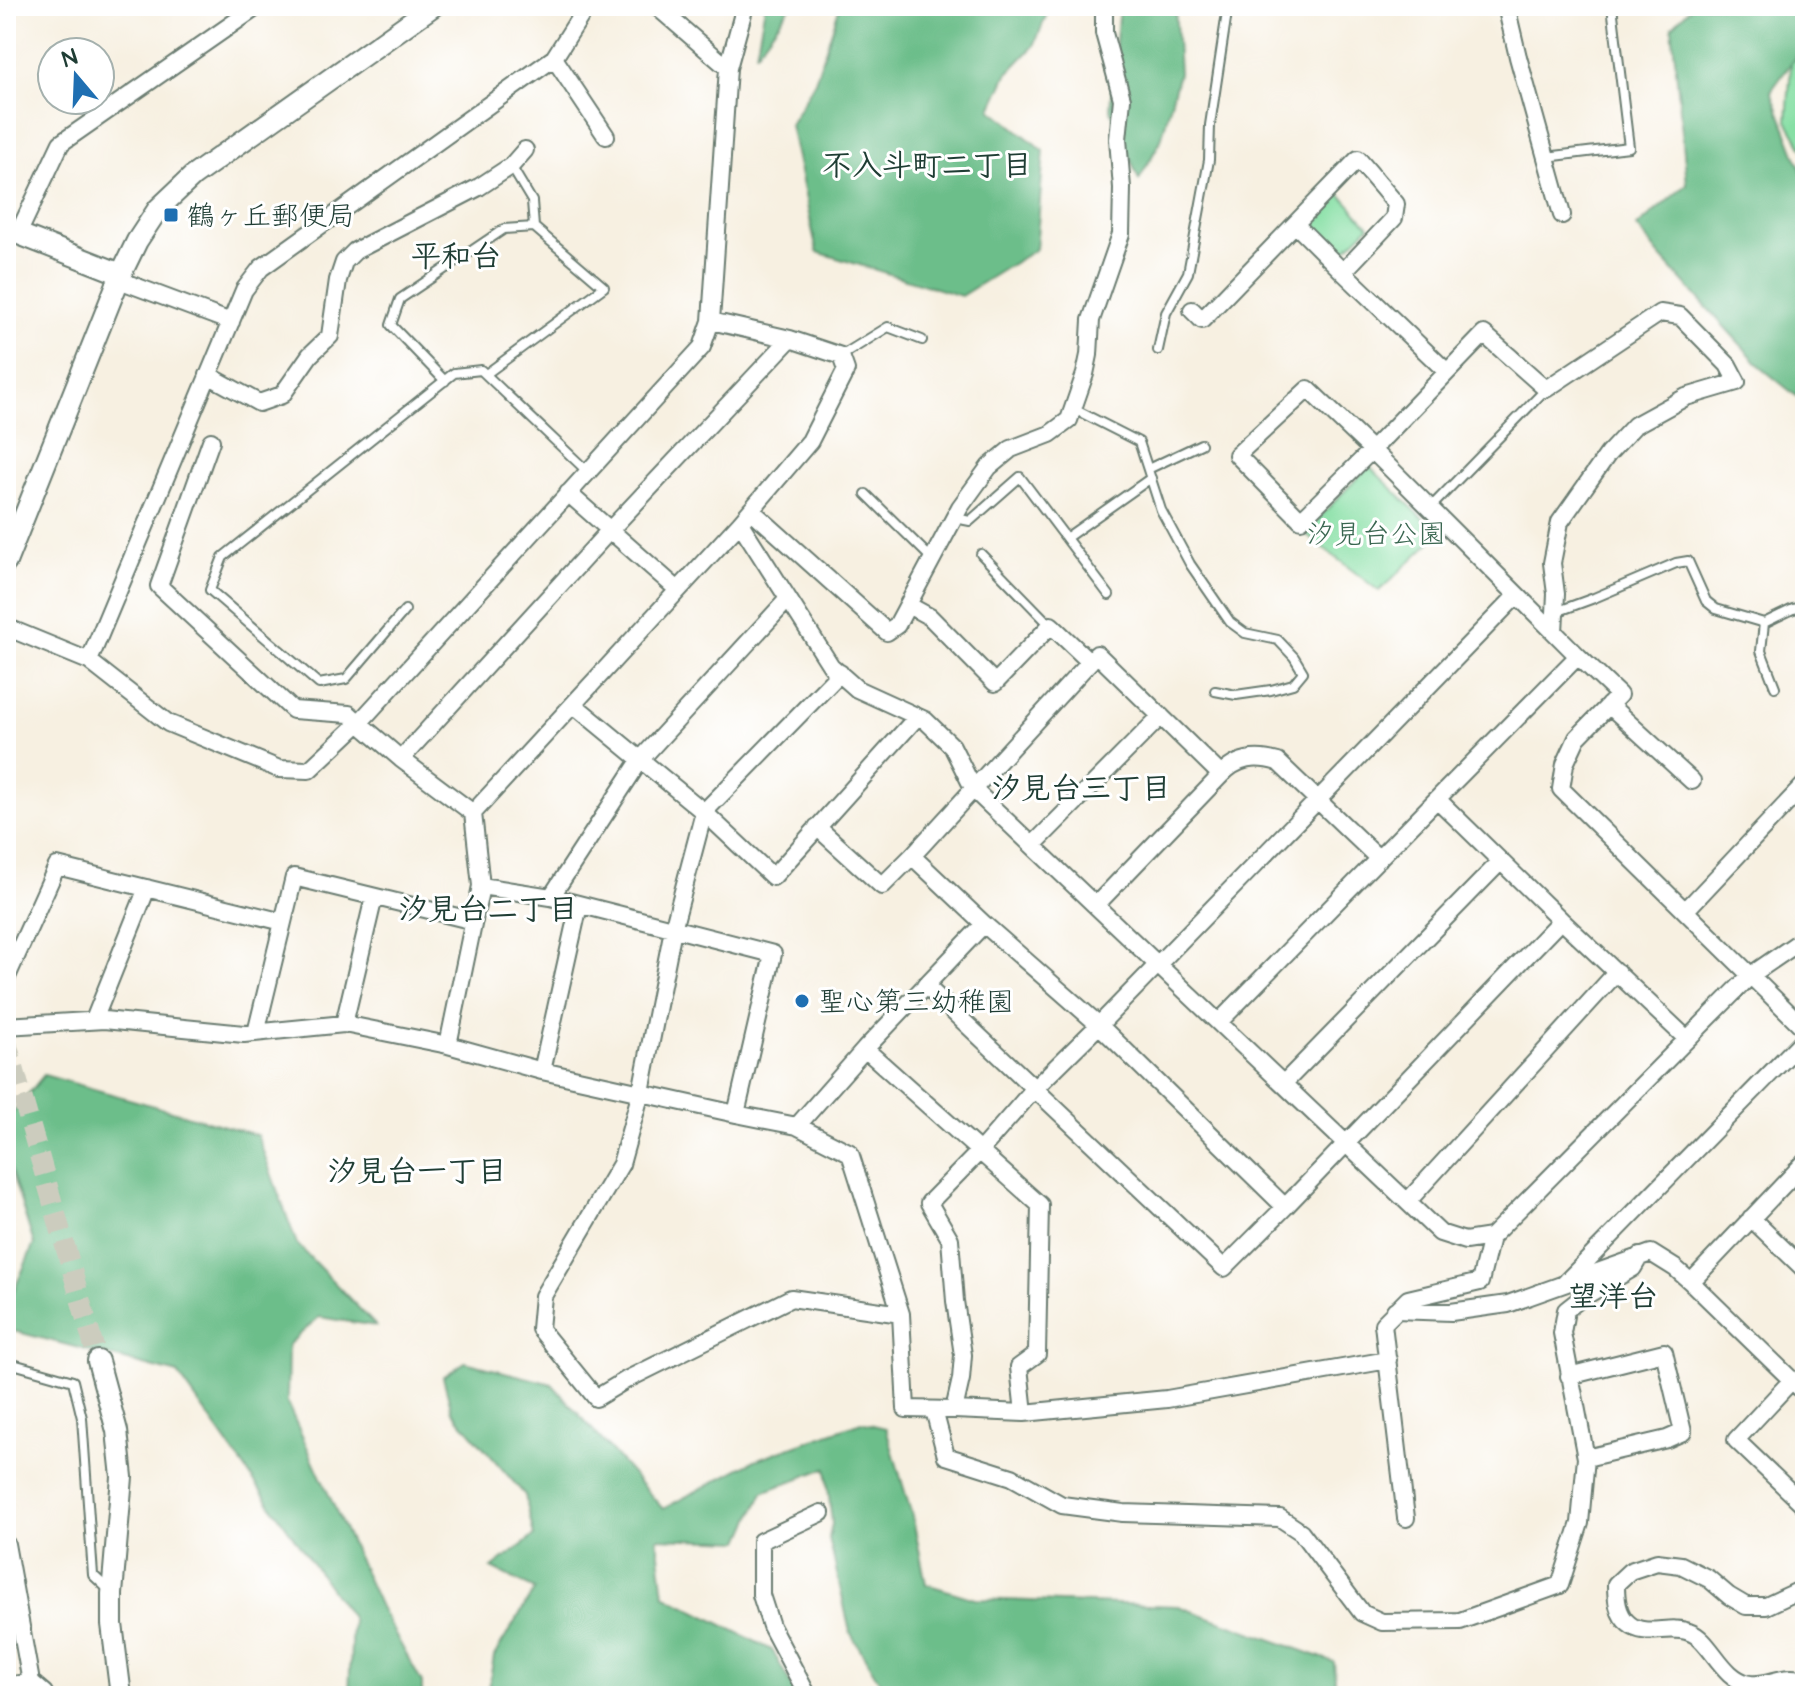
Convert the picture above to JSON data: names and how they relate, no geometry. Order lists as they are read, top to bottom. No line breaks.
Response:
{"districts":["不入斗町二丁目","平和台","汐見台三丁目","汐見台二丁目","汐見台一丁目","望洋台"],"parks":["汐見台公園"],"places":{"transit":["鶴ヶ丘郵便局"],"other":["聖心第三幼稚園"]},"north":"top"}
